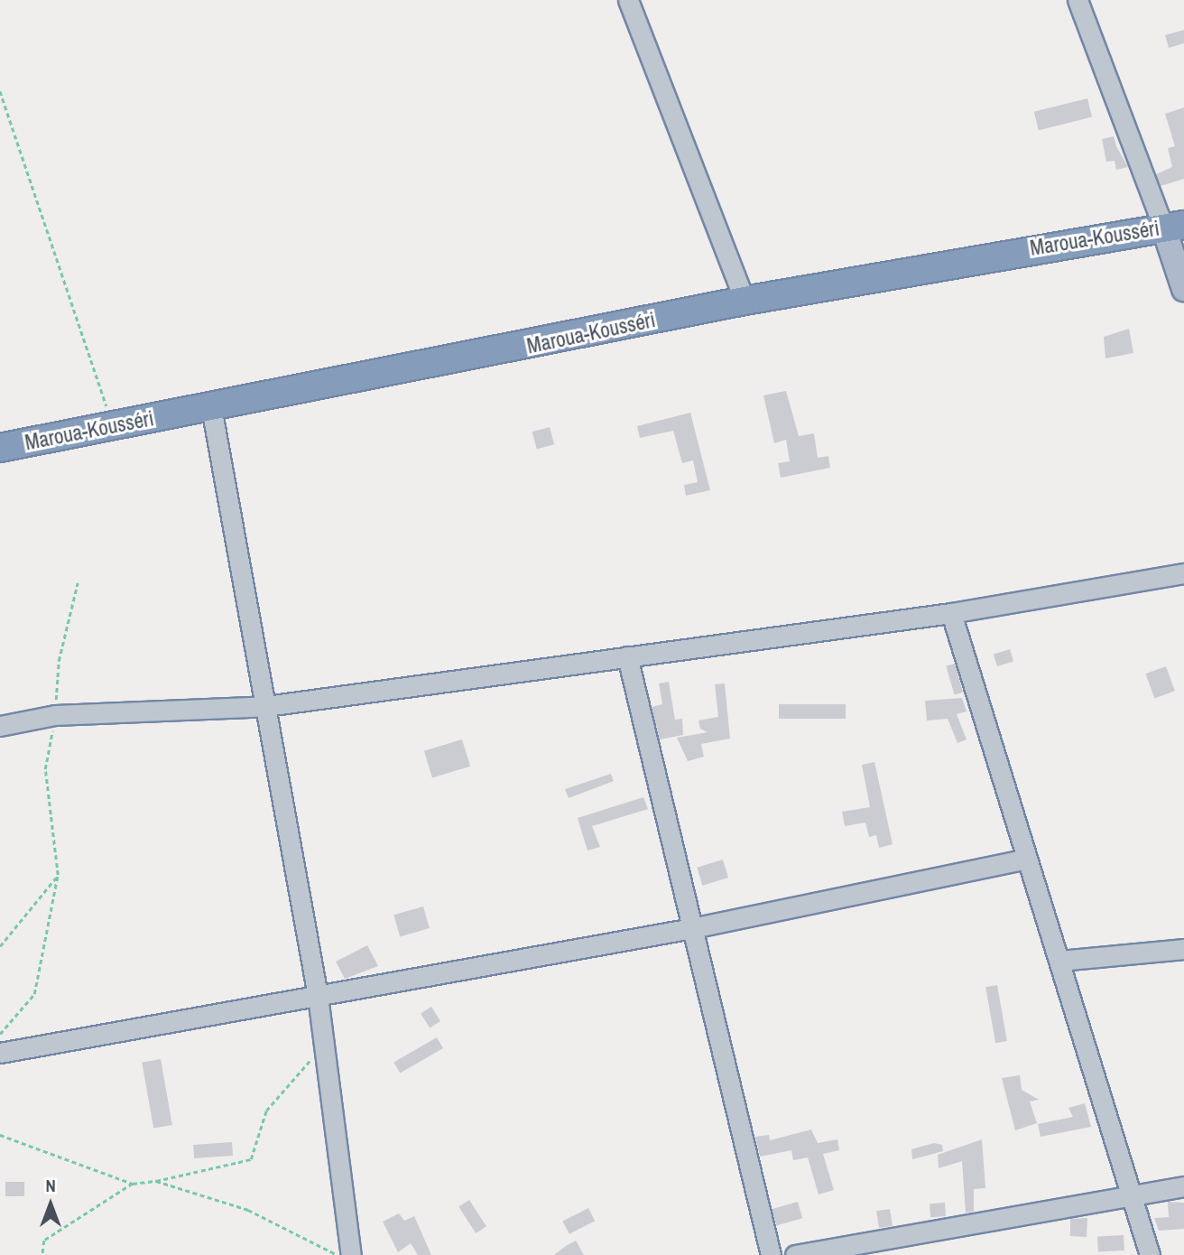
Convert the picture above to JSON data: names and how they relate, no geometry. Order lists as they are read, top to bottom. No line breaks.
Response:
{"streets":{"highway":["Maroua-Kousséri"]},"north":"top"}
